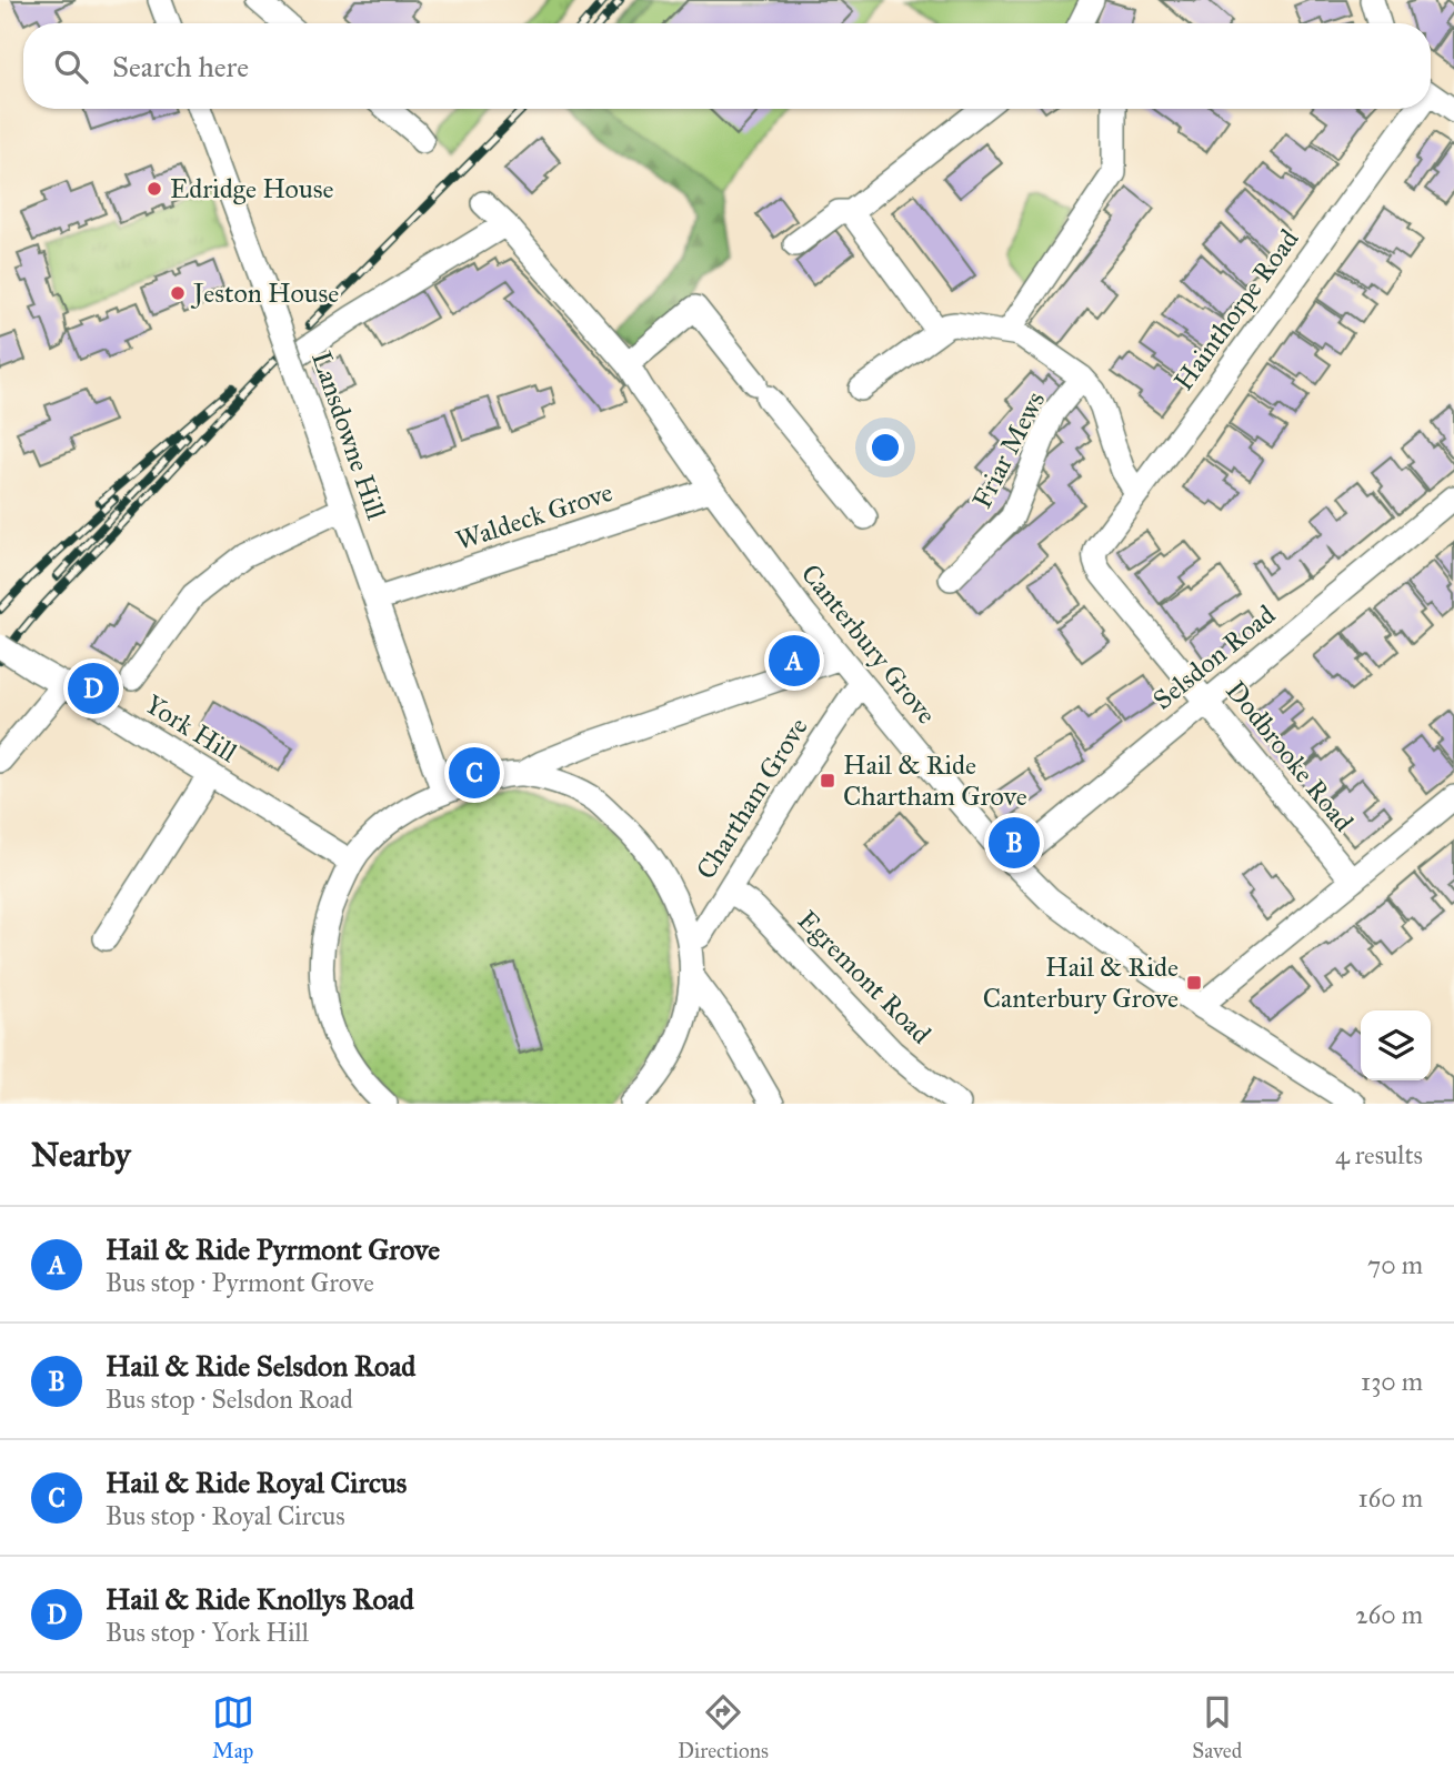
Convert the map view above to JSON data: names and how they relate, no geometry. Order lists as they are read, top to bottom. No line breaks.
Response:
{"streets":{"street":["Hainthorpe Road","Lansdowne Hill","Friar Mews","Waldeck Grove","Canterbury Grove","Selsdon Road","York Hill","Dodbrooke Road","Chartham Grove","Egremont Road"]},"crossings":[["Hainthorpe Road","Dodbrooke Road"],["Lansdowne Hill","Waldeck Grove"],["Waldeck Grove","Canterbury Grove"],["Canterbury Grove","Selsdon Road"],["Canterbury Grove","Chartham Grove"],["Selsdon Road","Dodbrooke Road"],["Chartham Grove","Egremont Road"]],"places":{"other":["Edridge House","Jeston House"],"transit":["Hail & Ride Chartham Grove","Hail & Ride Canterbury Grove"]},"page":{"search":"Search here","pins":["A","D","C","B"],"heading":["Nearby","4 results"],"list":[{"mark":"A","name":"Hail & Ride Pyrmont Grove","note":"Bus stop · Pyrmont Grove","value":"70 m"},{"mark":"B","name":"Hail & Ride Selsdon Road","note":"Bus stop · Selsdon Road","value":"130 m"},{"mark":"C","name":"Hail & Ride Royal Circus","note":"Bus stop · Royal Circus","value":"160 m"},{"mark":"D","name":"Hail & Ride Knollys Road","note":"Bus stop · York Hill","value":"260 m"}],"nav":["Map","Directions","Saved"]}}
